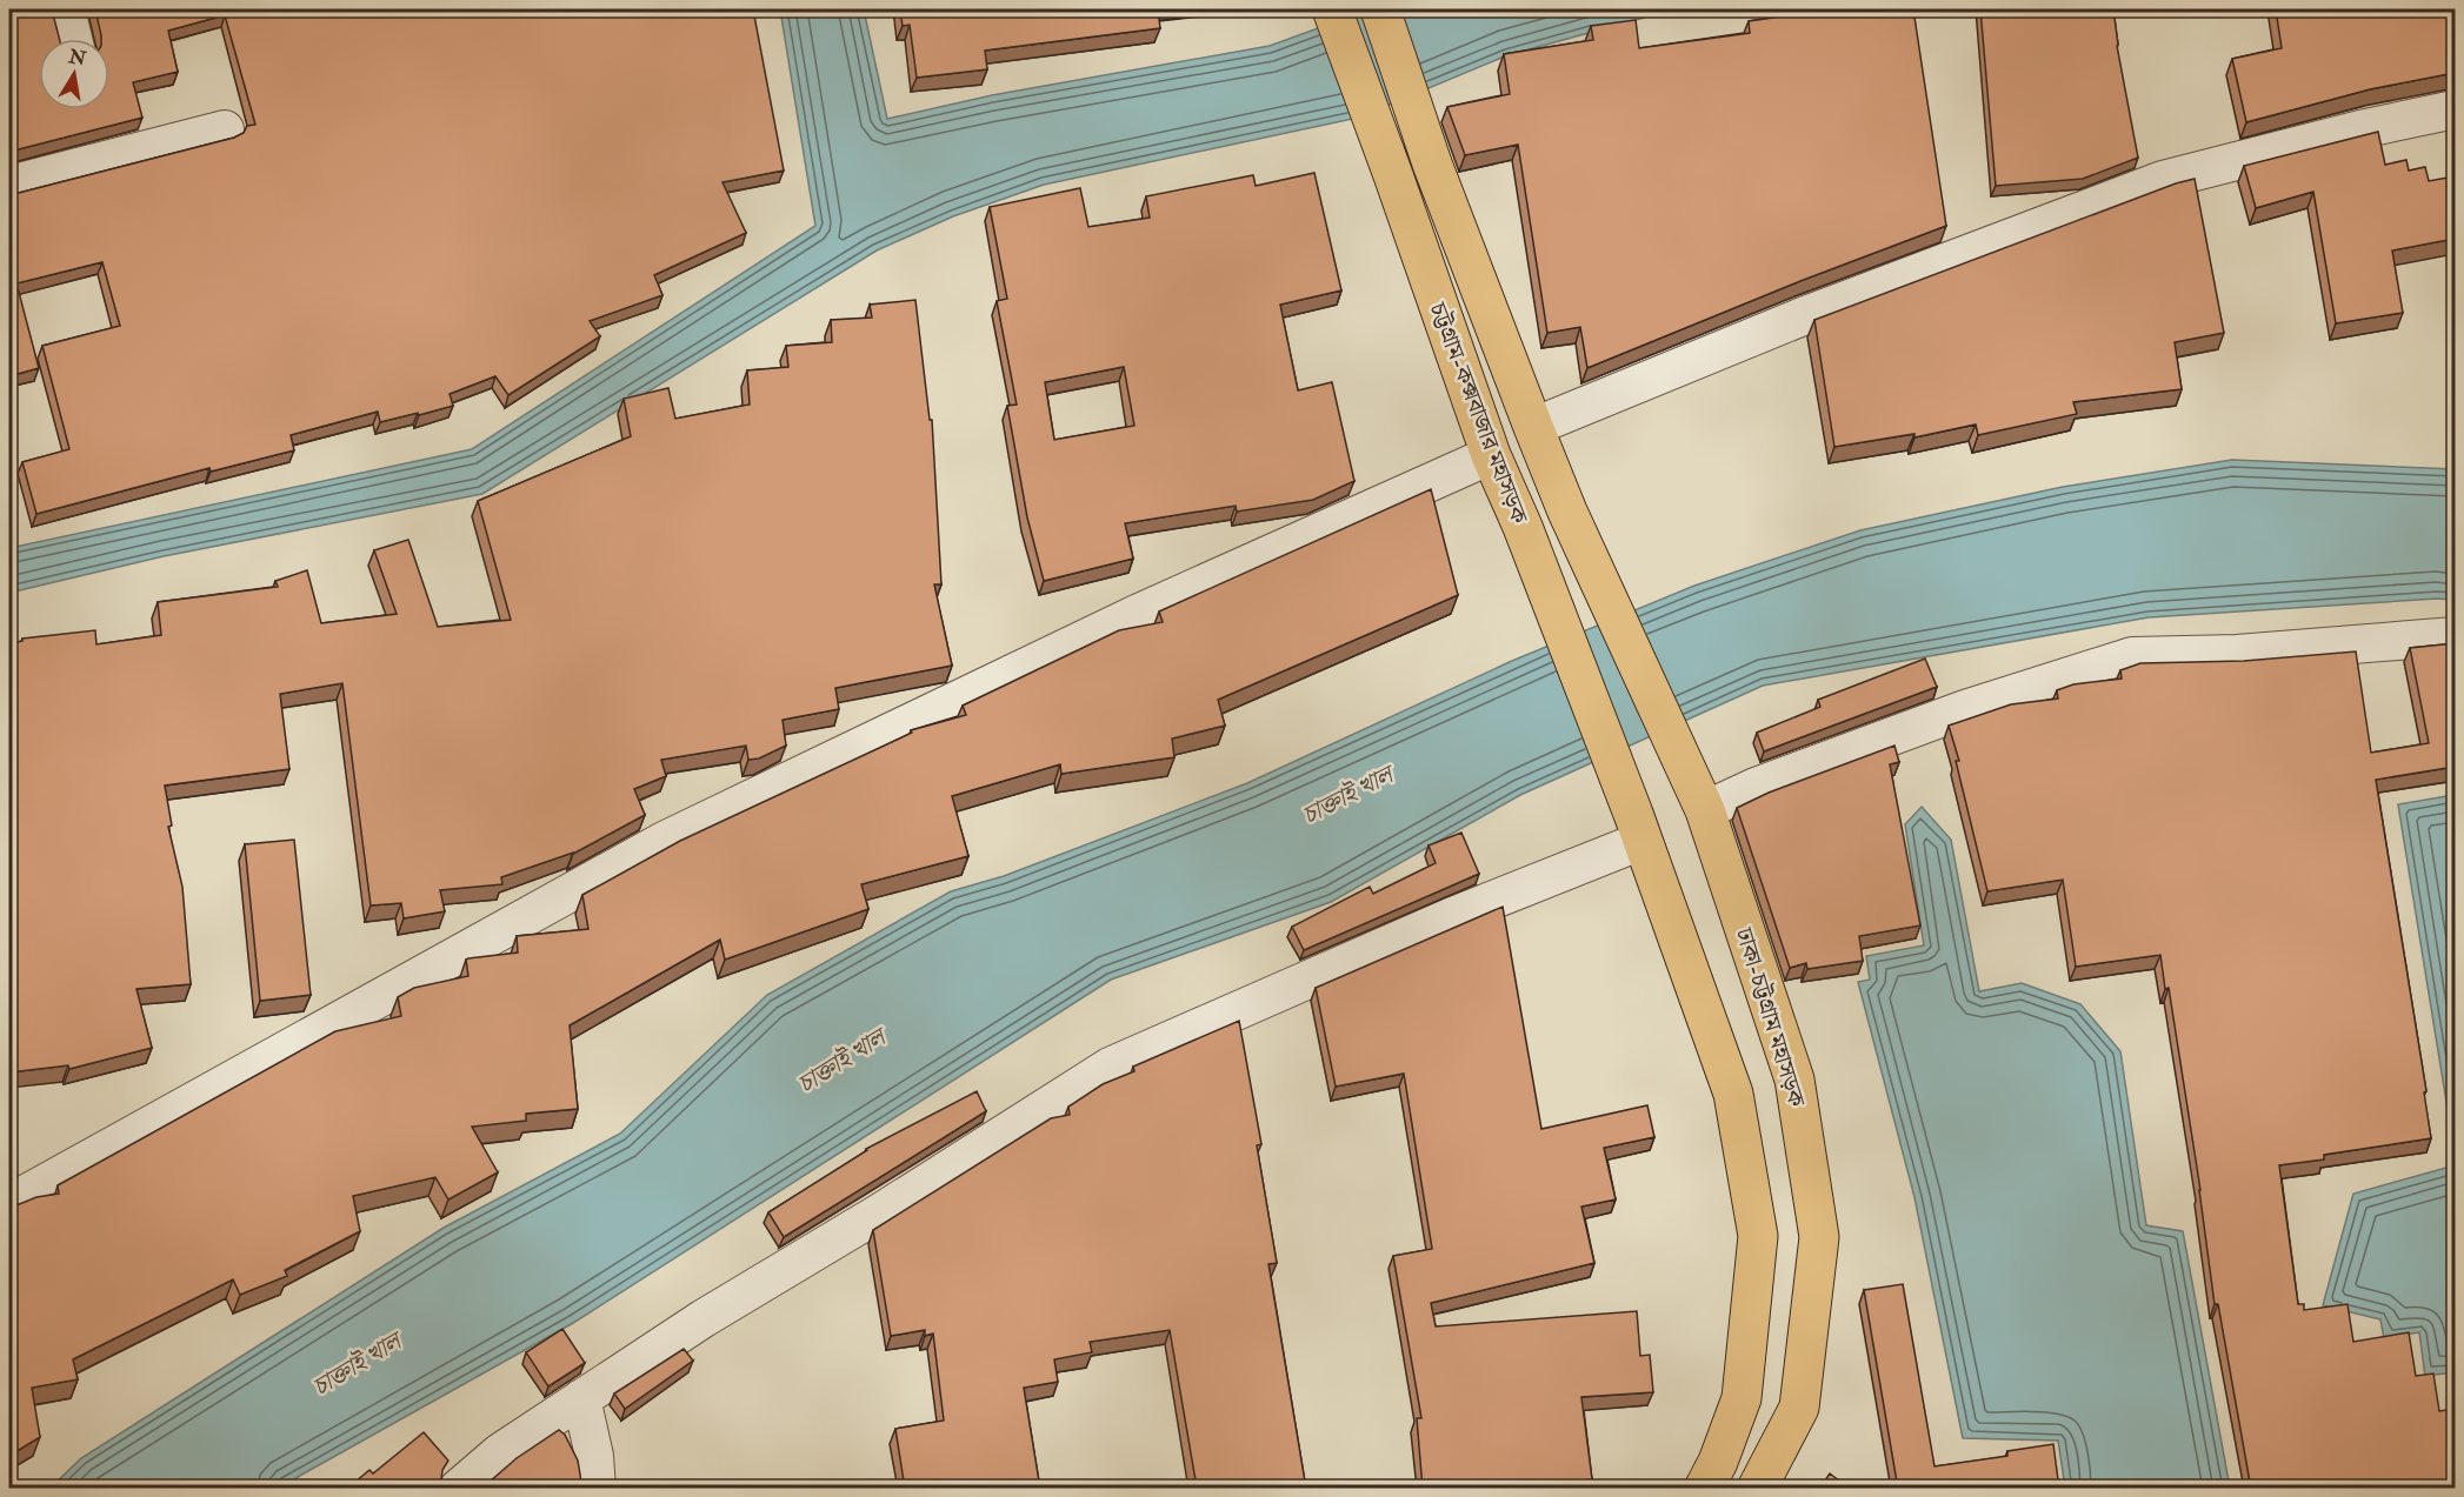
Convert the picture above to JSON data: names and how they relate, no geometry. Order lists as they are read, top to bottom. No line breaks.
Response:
{"streets":{"highway":["চট্টগ্রাম-কক্সবাজার মহাসড়ক","ঢাকা-চট্টগ্রাম মহাসড়ক"]},"crossings":[["চট্টগ্রাম-কক্সবাজার মহাসড়ক","ঢাকা-চট্টগ্রাম মহাসড়ক"]],"water":["চাক্তাই খাল"],"north":"top"}
